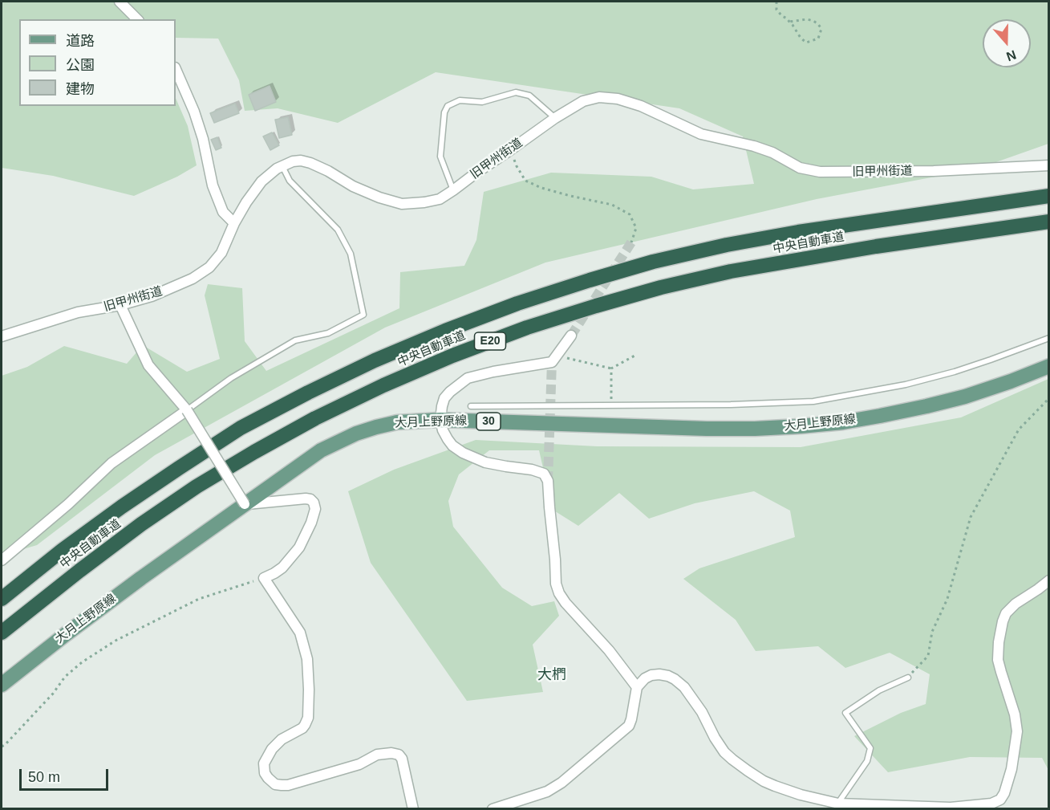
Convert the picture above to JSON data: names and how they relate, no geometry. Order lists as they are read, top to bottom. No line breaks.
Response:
{"streets":{"highway":["中央自動車道","E20"],"main road":["30","大月上野原線"],"street":["旧甲州街道"]},"districts":["大椚"],"legend":["道路","公園","建物"],"scale_bar":"50 m","north":"bottom"}
